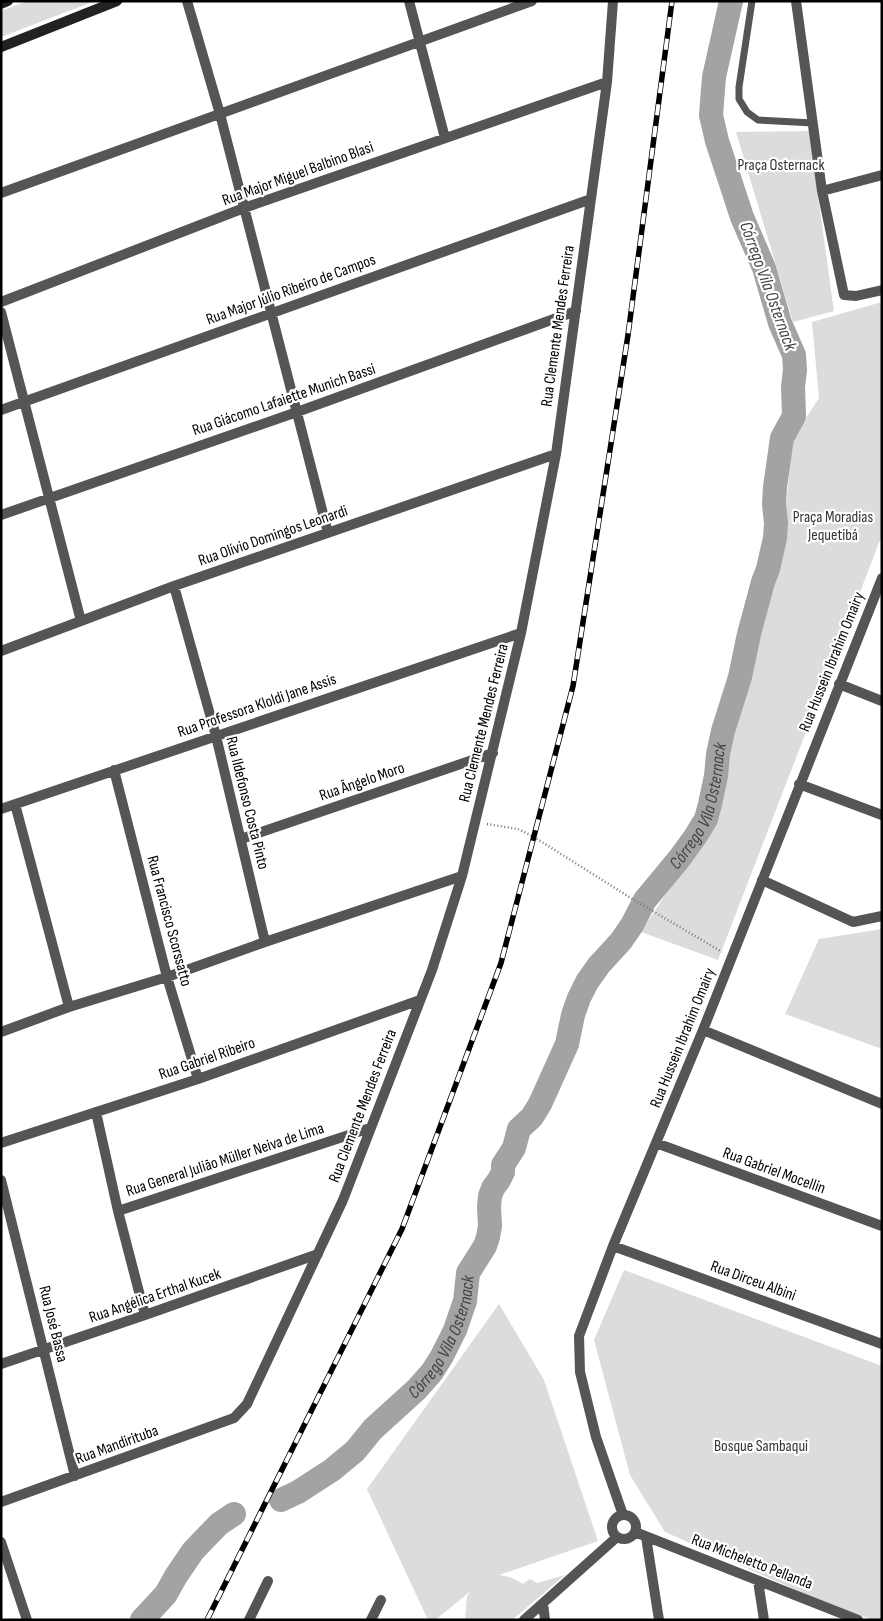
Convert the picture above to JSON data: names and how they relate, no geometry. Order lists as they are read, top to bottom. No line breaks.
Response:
{"streets":{"street":["Rua Major Miguel Balbino Blasi","Rua Major Júlio Ribeiro de Campos","Rua Clemente Mendes Ferreira","Rua Giácomo Lafaiette Munich Bassi","Rua Olívio Domingos Leonardi","Rua Hussein Ibrahim Omairy","Rua Professora Kloldi Jane Assis","Rua Ângelo Moro","Rua Ildefonso Costa Pinto","Rua Francisco Scorssatto","Rua Gabriel Ribeiro","Rua General Julião Müller Neiva de Lima","Rua Gabriel Mocellin","Rua Dirceu Albini","Rua Angélica Erthal Kucek","Rua José Bassa","Rua Mandirituba","Rua Micheletto Pellanda"]},"crossings":[["Rua Major Miguel Balbino Blasi","Rua Clemente Mendes Ferreira"],["Rua Major Júlio Ribeiro de Campos","Rua Clemente Mendes Ferreira"],["Rua Clemente Mendes Ferreira","Rua Giácomo Lafaiette Munich Bassi"],["Rua Clemente Mendes Ferreira","Rua Olívio Domingos Leonardi"],["Rua Clemente Mendes Ferreira","Rua Professora Kloldi Jane Assis"],["Rua Clemente Mendes Ferreira","Rua Ângelo Moro"],["Rua Clemente Mendes Ferreira","Rua Gabriel Ribeiro"],["Rua Clemente Mendes Ferreira","Rua General Julião Müller Neiva de Lima"],["Rua Clemente Mendes Ferreira","Rua Angélica Erthal Kucek"],["Rua Clemente Mendes Ferreira","Rua Mandirituba"],["Rua Olívio Domingos Leonardi","Rua Ildefonso Costa Pinto"],["Rua Hussein Ibrahim Omairy","Rua Gabriel Mocellin"],["Rua Hussein Ibrahim Omairy","Rua Dirceu Albini"],["Rua Hussein Ibrahim Omairy","Rua Micheletto Pellanda"],["Rua Professora Kloldi Jane Assis","Rua Ildefonso Costa Pinto"],["Rua Professora Kloldi Jane Assis","Rua Francisco Scorssatto"],["Rua Ângelo Moro","Rua Ildefonso Costa Pinto"],["Rua Francisco Scorssatto","Rua Gabriel Ribeiro"],["Rua Angélica Erthal Kucek","Rua José Bassa"],["Rua José Bassa","Rua Mandirituba"]],"water":["Córrego Vila Osternack"],"parks":["Praça Osternack","Praça Moradias Jequetibá","Bosque Sambaqui"]}
